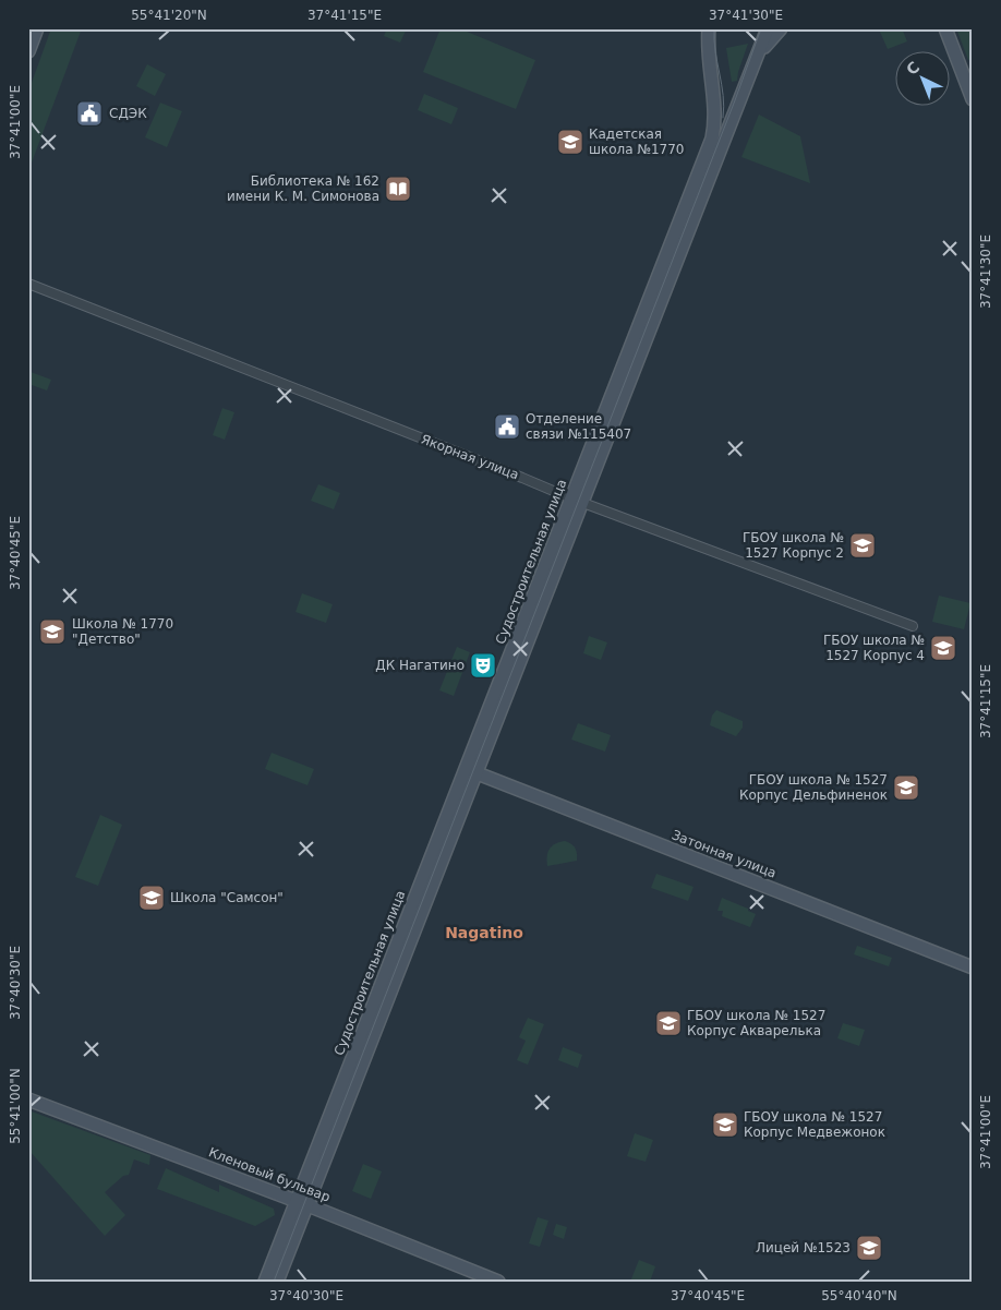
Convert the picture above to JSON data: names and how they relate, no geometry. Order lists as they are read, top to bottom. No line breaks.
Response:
{"streets":{"street":["Якорная улица","Судостроительная улица","Затонная улица","Кленовый бульвар"]},"crossings":[["Якорная улица","Судостроительная улица"],["Судостроительная улица","Затонная улица"],["Судостроительная улица","Кленовый бульвар"]],"districts":["Nagatino"],"places":{"public building":["СДЭК","Отделение связи №115407"],"school or university":["Кадетская школа №1770","ГБОУ школа № 1527 Корпус 2","Школа № 1770 \"Детство\"","ГБОУ школа № 1527 Корпус 4","ГБОУ школа № 1527 Корпус Дельфиненок","Школа \"Самсон\"","ГБОУ школа № 1527 Корпус Акварелька","ГБОУ школа № 1527 Корпус Медвежонок","Лицей №1523"],"library":["Библиотека № 162 имени К. М. Симонова"],"theatre":["ДК Нагатино"]},"north":"top left","coordinates":["55°41'20\"N","37°41'15\"E","37°41'30\"E","37°41'00\"E","37°40'45\"E","37°40'30\"E","55°41'00\"N","55°40'40\"N"]}
